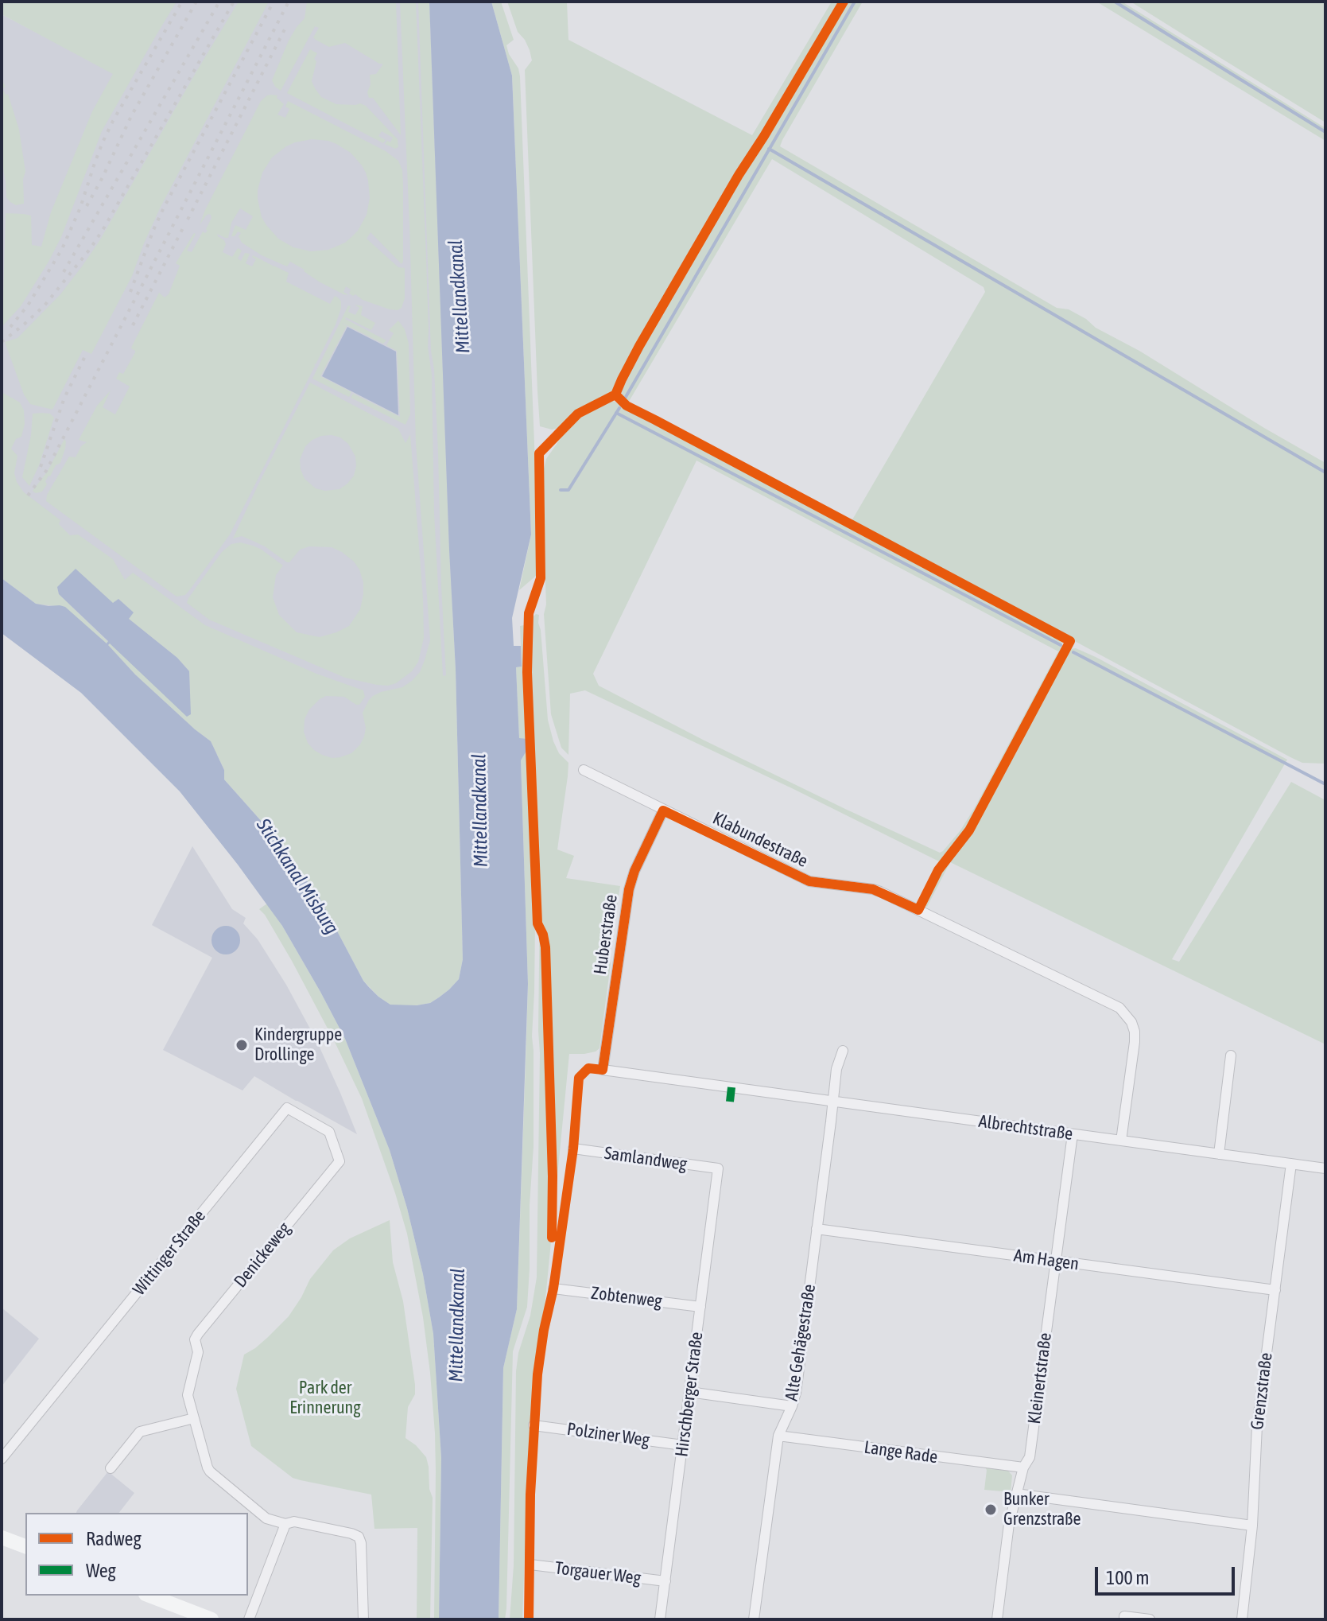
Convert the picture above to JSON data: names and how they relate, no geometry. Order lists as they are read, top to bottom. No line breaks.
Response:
{"streets":{"street":["Klabundestraße","Huberstraße","Albrechtstraße","Samlandweg","Wittinger Straße","Denickeweg","Am Hagen","Zobtenweg","Alte Gehägestraße","Kleinertstraße","Grenzstraße","Hirschberger Straße","Polziner Weg","Lange Rade","Torgauer Weg"]},"crossings":[["Klabundestraße","Huberstraße"],["Klabundestraße","Albrechtstraße"],["Huberstraße","Albrechtstraße"],["Albrechtstraße","Alte Gehägestraße"],["Albrechtstraße","Kleinertstraße"],["Albrechtstraße","Grenzstraße"],["Samlandweg","Hirschberger Straße"],["Wittinger Straße","Denickeweg"],["Am Hagen","Alte Gehägestraße"],["Am Hagen","Kleinertstraße"],["Am Hagen","Grenzstraße"],["Zobtenweg","Hirschberger Straße"],["Alte Gehägestraße","Lange Rade"],["Kleinertstraße","Lange Rade"],["Hirschberger Straße","Polziner Weg"],["Hirschberger Straße","Torgauer Weg"]],"water":["Mittellandkanal","Stichkanal Misburg"],"parks":["Park der Erinnerung"],"places":["Kindergruppe Drollinge","Bunker Grenzstraße"],"legend":["Radweg","Weg"],"scale_bar":"100 m"}
